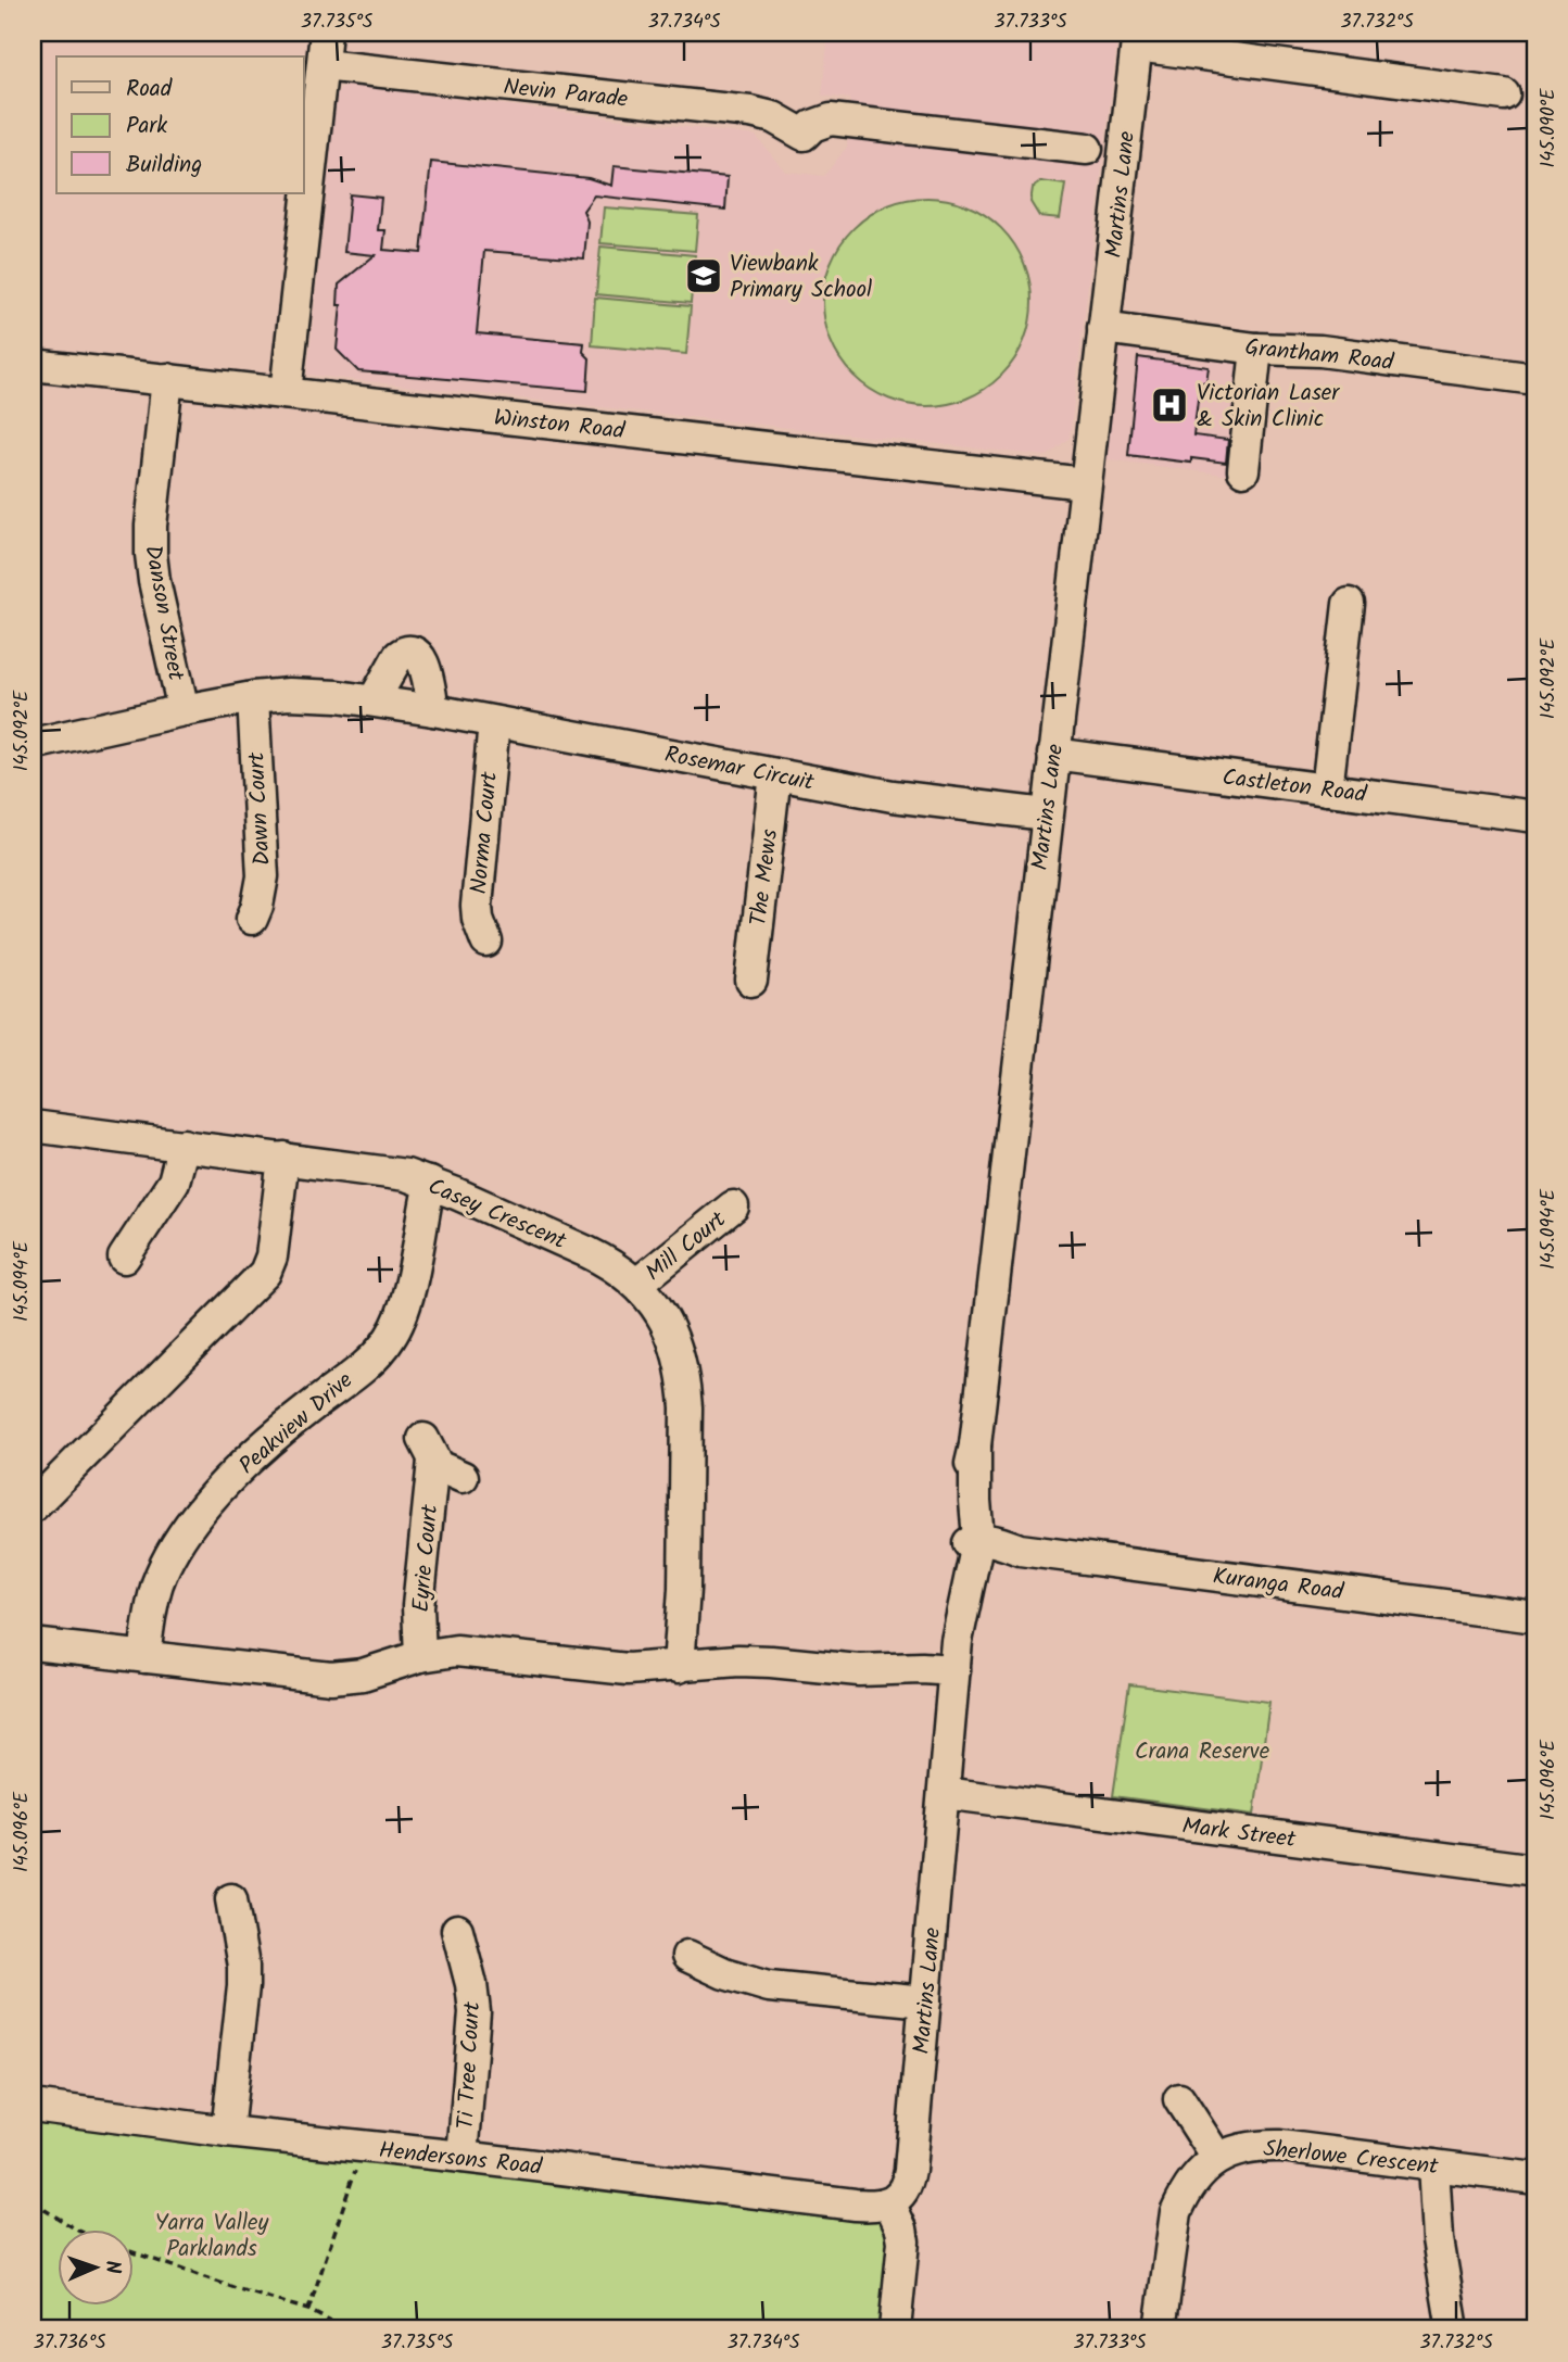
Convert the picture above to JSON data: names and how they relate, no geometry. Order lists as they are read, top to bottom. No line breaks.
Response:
{"streets":{"street":["Nevin Parade","Martins Lane","Grantham Road","Winston Road","Danson Street","Rosemar Circuit","Castleton Road","Dawn Court","Norma Court","The Mews","Casey Crescent","Mill Court","Peakview Drive","Eyrie Court","Kuranga Road","Mark Street","Ti Tree Court","Sherlowe Crescent","Hendersons Road"]},"crossings":[["Martins Lane","Grantham Road"],["Martins Lane","Winston Road"],["Martins Lane","Rosemar Circuit"],["Martins Lane","Castleton Road"],["Martins Lane","Kuranga Road"],["Martins Lane","Mark Street"],["Martins Lane","Hendersons Road"],["Winston Road","Danson Street"],["Danson Street","Rosemar Circuit"],["Rosemar Circuit","Dawn Court"],["Rosemar Circuit","Norma Court"],["Rosemar Circuit","The Mews"],["Casey Crescent","Mill Court"],["Casey Crescent","Peakview Drive"],["Ti Tree Court","Hendersons Road"]],"parks":["Crana Reserve","Yarra Valley Parklands"],"places":{"school or university":["Viewbank Primary School"],"hospital":["Victorian Laser & Skin Clinic"]},"legend":["Road","Park","Building"],"north":"right","coordinates":["37.735°S","37.734°S","37.733°S","37.732°S","145.090°E","145.092°E","145.094°E","145.096°E","37.736°S"]}
